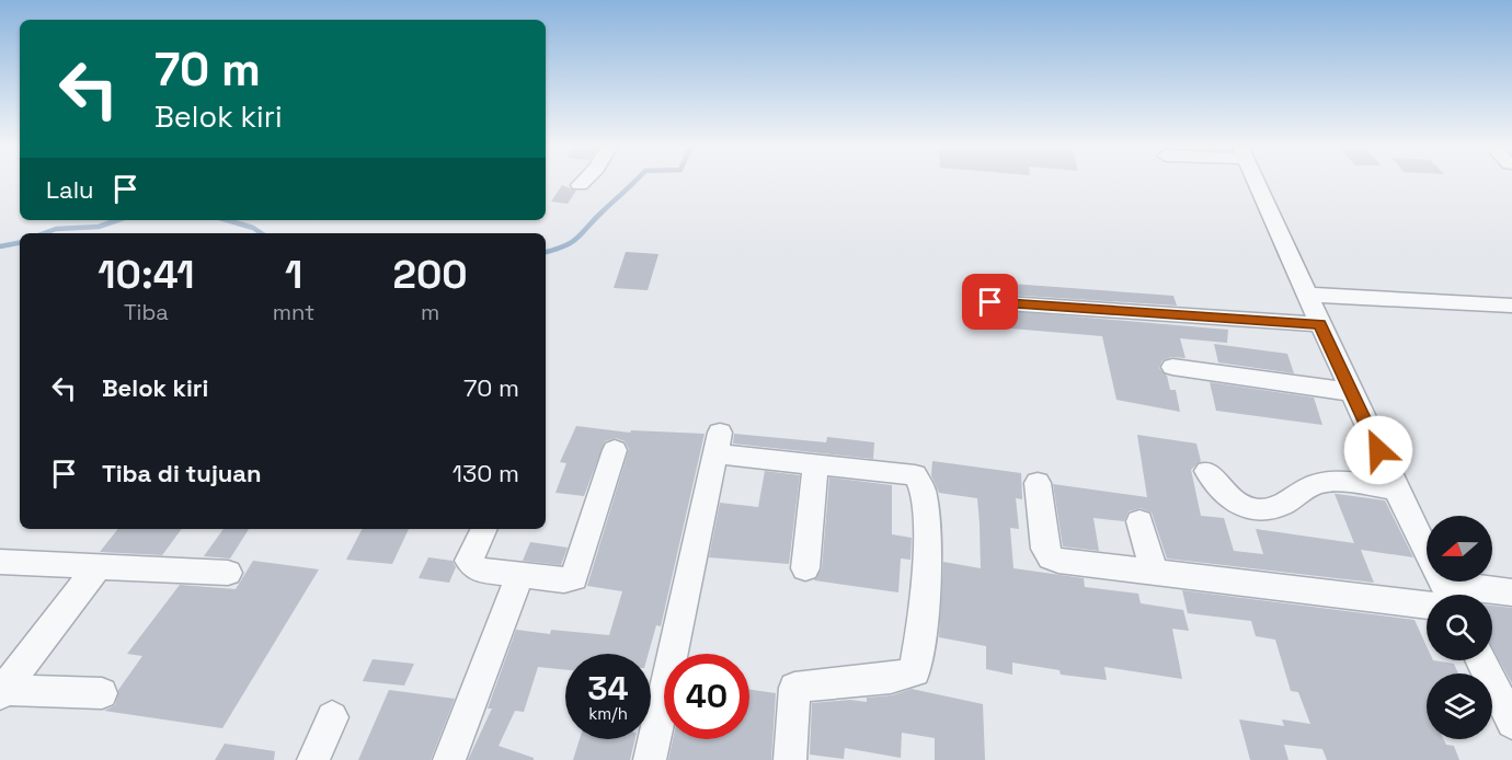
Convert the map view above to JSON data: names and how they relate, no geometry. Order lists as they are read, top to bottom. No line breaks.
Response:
{"north":"left","page":{"turn":["70 m","Belok kiri"],"then":"Lalu","eta":["10:41","Tiba","1","mnt","200","m"],"list":[{"name":"Belok kiri","value":"70 m"},{"name":"Tiba di tujuan","value":"130 m"}],"speed":"34 km/h","limit":"40"}}
